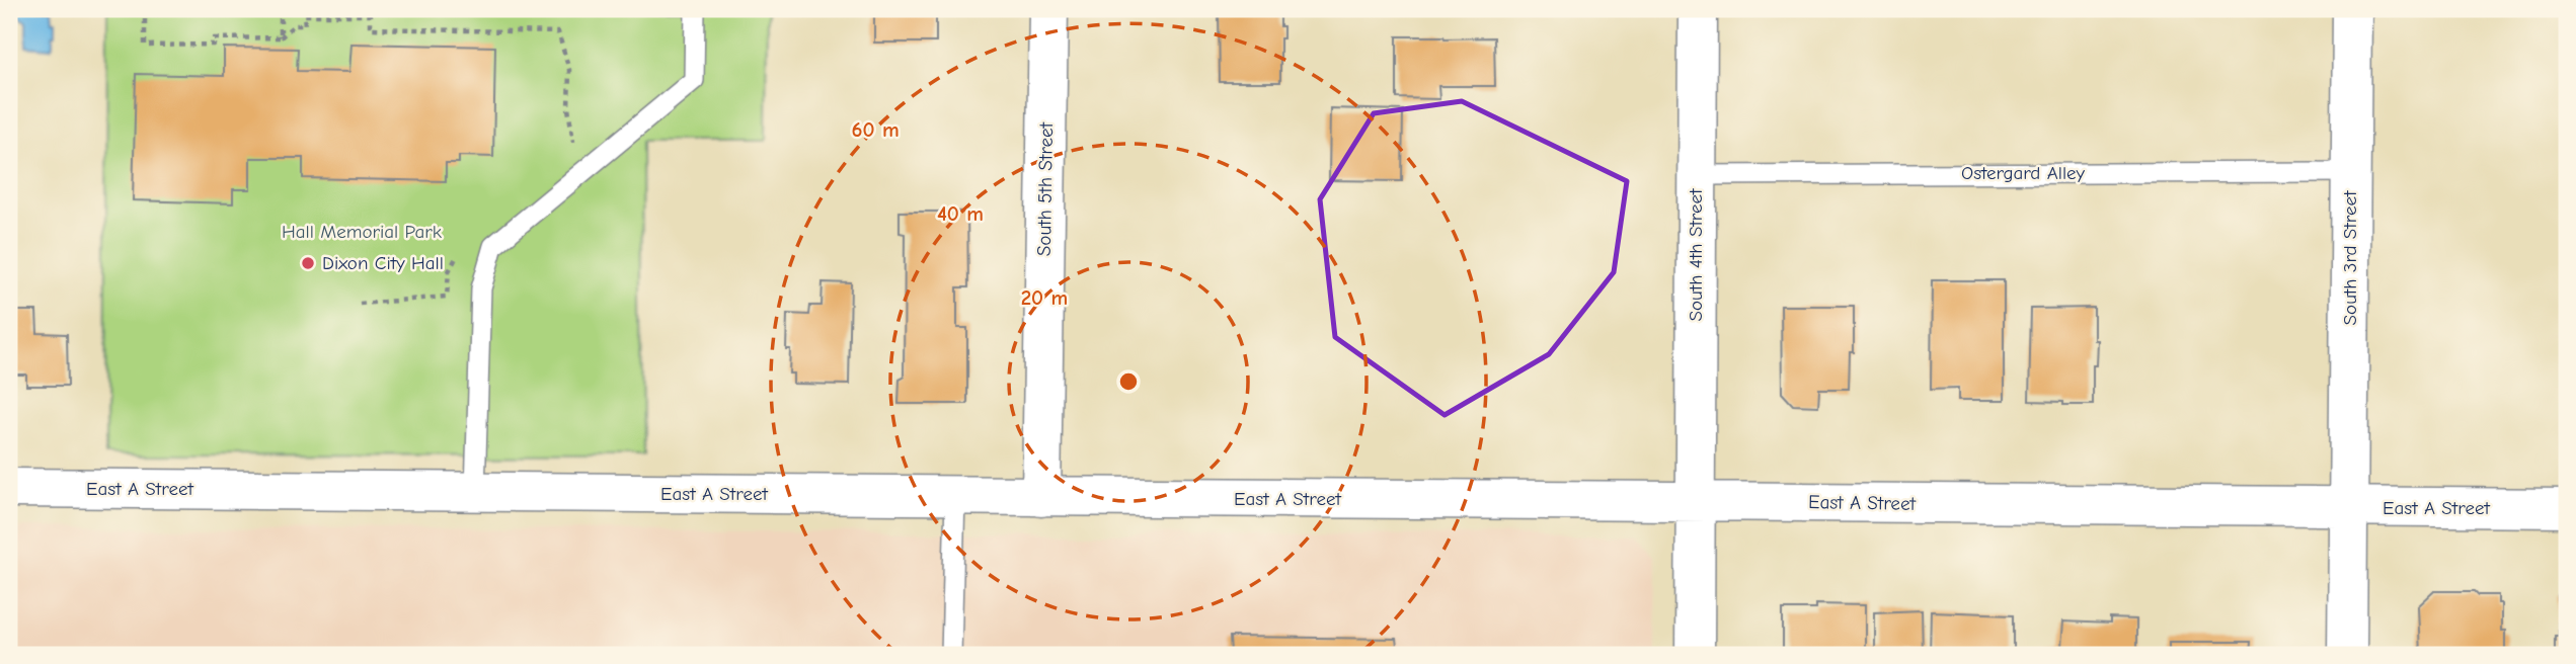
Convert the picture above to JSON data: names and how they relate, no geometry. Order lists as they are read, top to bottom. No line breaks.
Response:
{"streets":{"street":["South 5th Street","South 4th Street","South 3rd Street","East A Street"],"lane":["Ostergard Alley"]},"crossings":[["Ostergard Alley","South 4th Street"],["Ostergard Alley","South 3rd Street"],["South 5th Street","East A Street"],["South 4th Street","East A Street"],["South 3rd Street","East A Street"]],"parks":["Hall Memorial Park"],"places":["Dixon City Hall"],"rings":["60 m","40 m","20 m"]}
